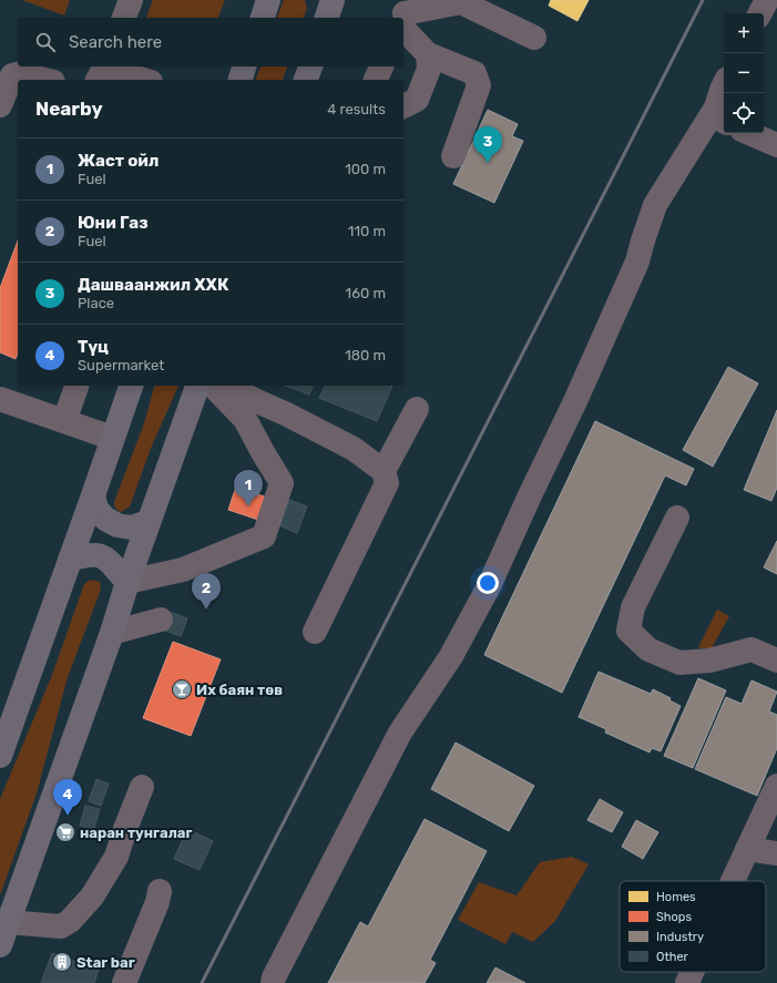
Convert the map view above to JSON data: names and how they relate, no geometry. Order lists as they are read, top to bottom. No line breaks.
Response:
{"places":{"bar":["Их баян төв"],"supermarket":["наран тунгалаг"],"building":["Star bar"]},"legend":["Homes","Shops","Industry","Other"],"page":{"map_buttons":["+","−"],"search":"Search here","heading":["Nearby","4 results"],"pins":["3","1","2","4"],"list":[{"mark":"1","name":"Жаст ойл","note":"Fuel","value":"100 m"},{"mark":"2","name":"Юни Газ","note":"Fuel","value":"110 m"},{"mark":"3","name":"Дашваанжил ХХК","note":"Place","value":"160 m"},{"mark":"4","name":"Түц","note":"Supermarket","value":"180 m"}]}}
